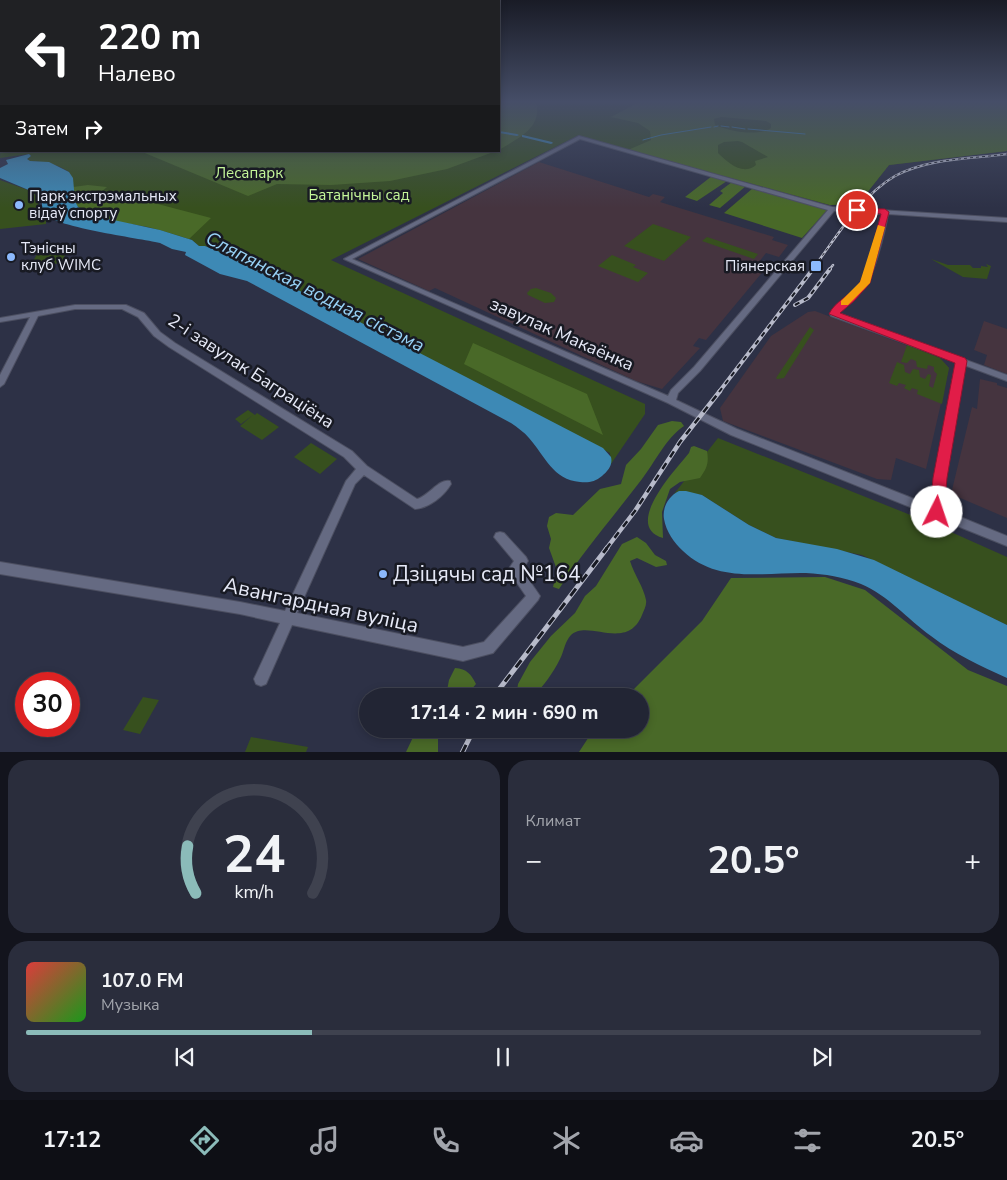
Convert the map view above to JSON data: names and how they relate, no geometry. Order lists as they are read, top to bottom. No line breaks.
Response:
{"streets":{"street":["завулак Макаёнка","2-і завулак Баграціёна","Авангардная вуліца"]},"water":["Сляпянская водная сістэма"],"parks":["Лесапарк","Батанічны сад"],"places":{"other":["Парк экстрэмальных відаў спорту","Тэнісны клуб WIMC","Дзіцячы сад №164"],"transit":["Піянерская"]},"page":{"turn":["220 m","Налево"],"then":"Затем","limit":"30","trip":"17:14 · 2 мин · 690 m","tile":"Климат","heat":["−","20.5°","+"],"song":["107.0 FM","Музыка"],"tabs":["17:12","20.5°"],"gauge":["24","km/h"]}}
